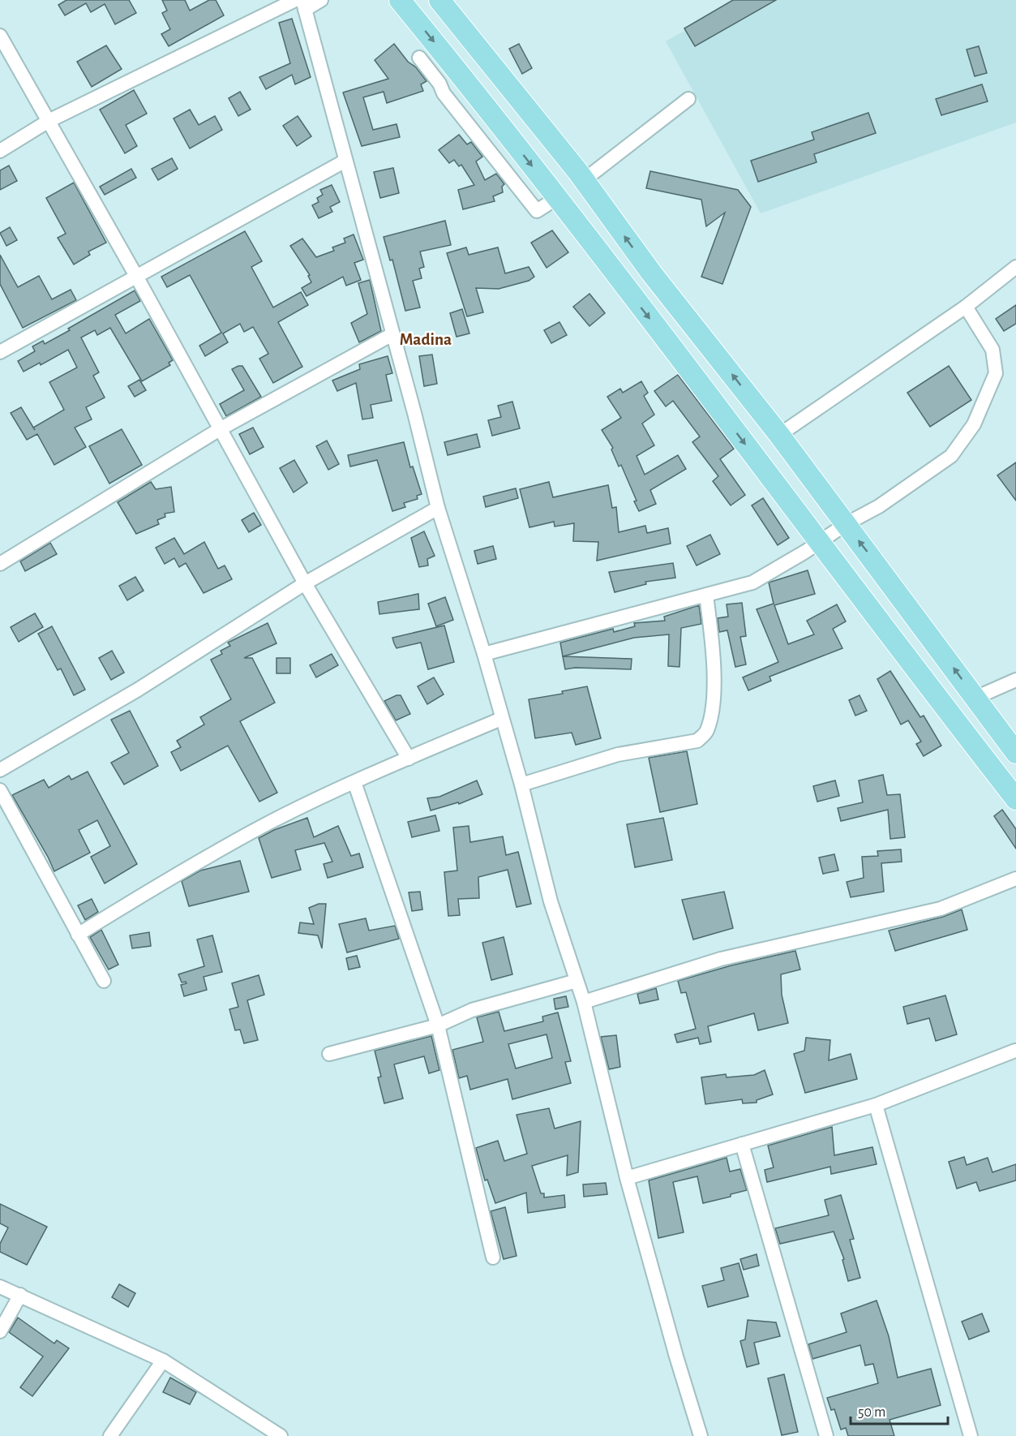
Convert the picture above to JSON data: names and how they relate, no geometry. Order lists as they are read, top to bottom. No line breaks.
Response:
{"districts":["Madina"],"scale_bar":"50 m"}
